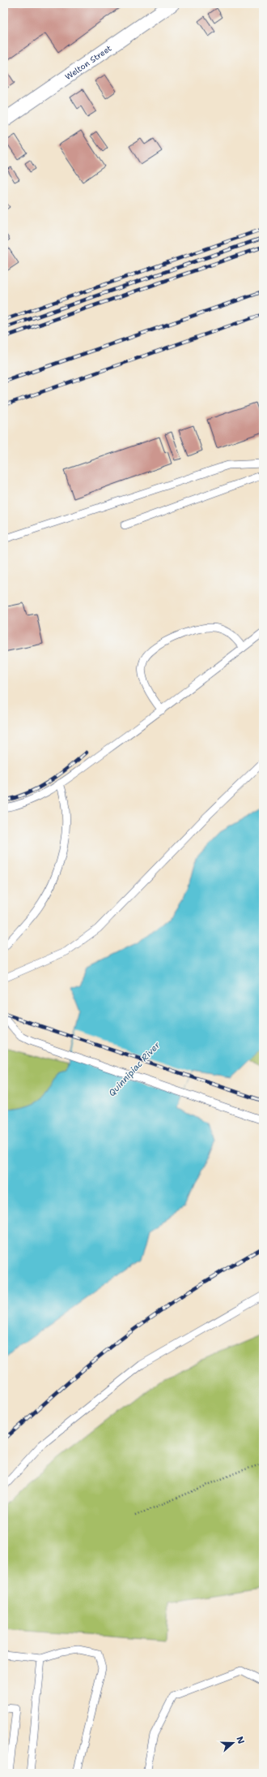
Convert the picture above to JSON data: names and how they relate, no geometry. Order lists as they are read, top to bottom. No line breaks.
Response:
{"streets":{"street":["Welton Street"]},"water":["Quinnipiac River"],"north":"right"}
